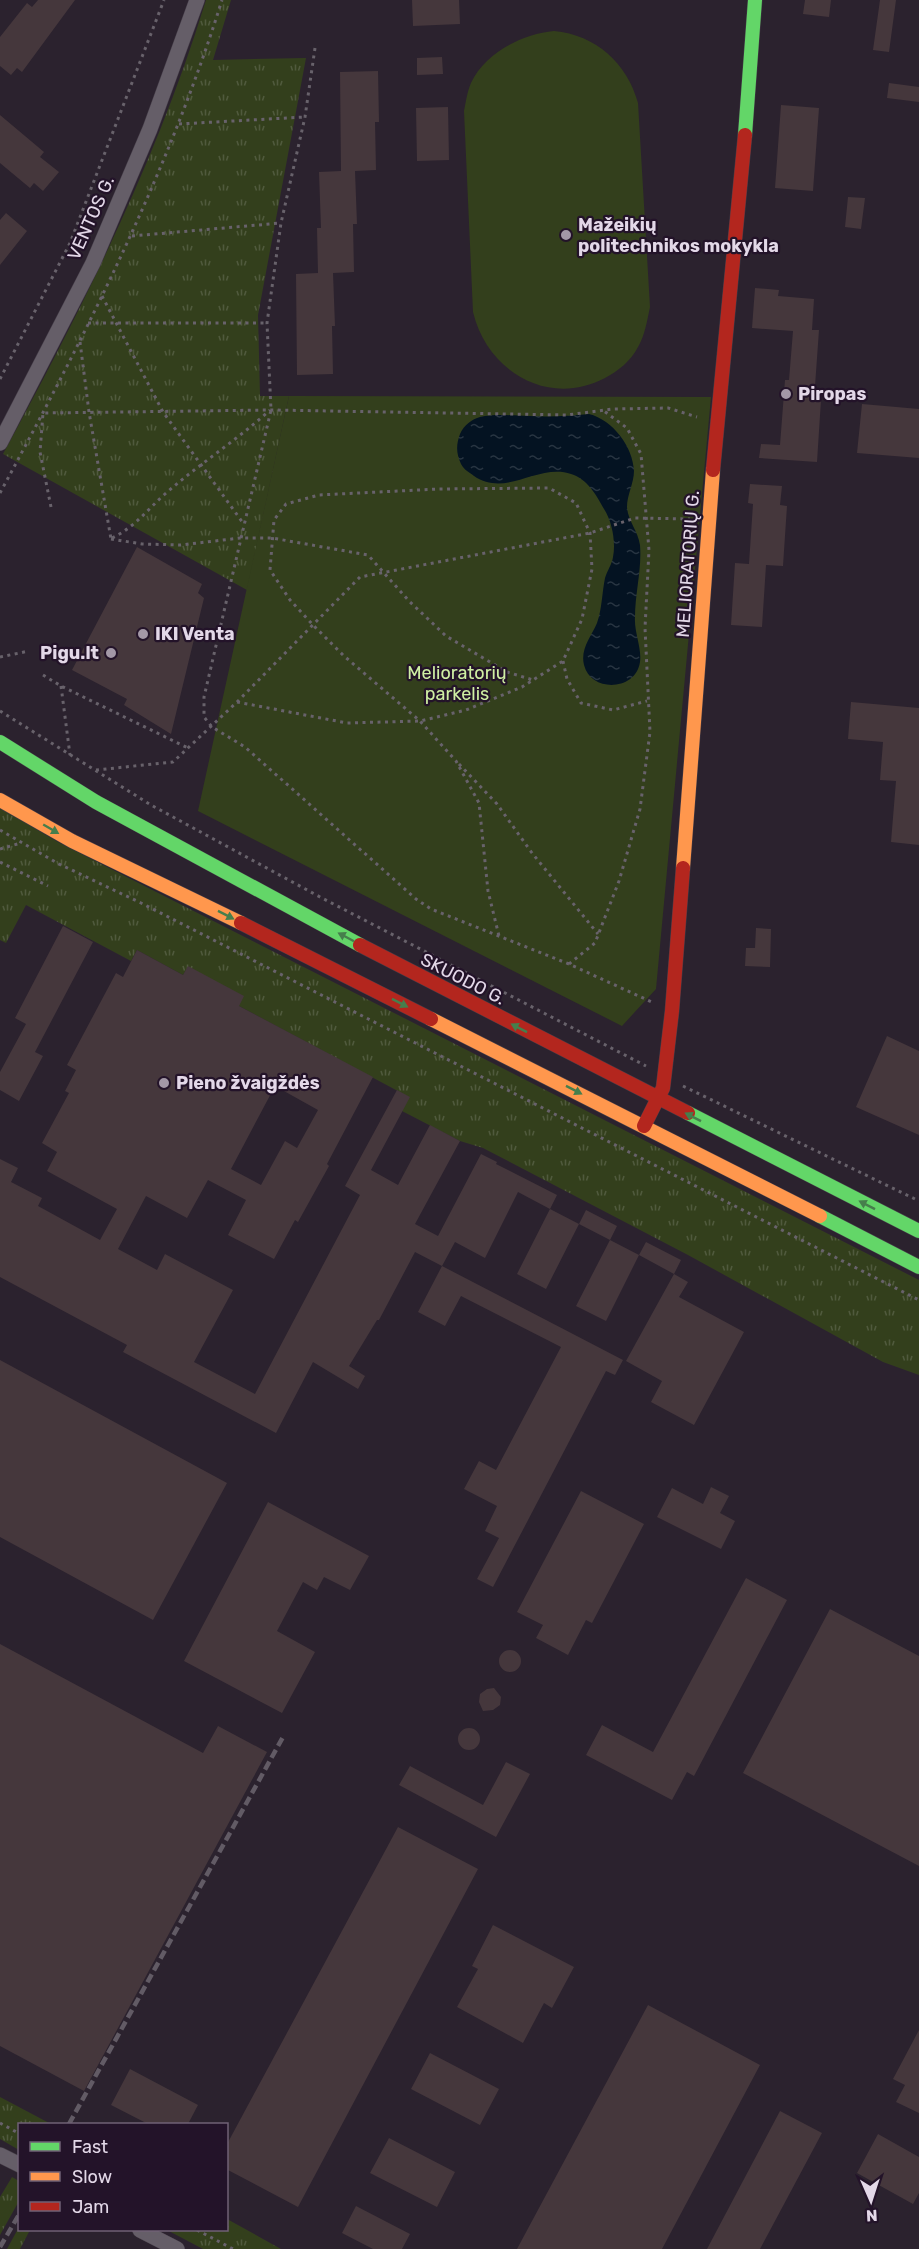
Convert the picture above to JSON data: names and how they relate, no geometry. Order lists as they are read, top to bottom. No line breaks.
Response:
{"streets":{"main road":["MELIORATORIŲ G.","SKUODO G."],"street":["VENTOS G."]},"crossings":[["MELIORATORIŲ G.","SKUODO G."]],"parks":["Melioratorių parkelis"],"places":["Mažeikių politechnikos mokykla","Piropas","IKI Venta","Pigu.lt","Pieno žvaigždės"],"legend":["Fast","Slow","Jam"],"north":"bottom"}
